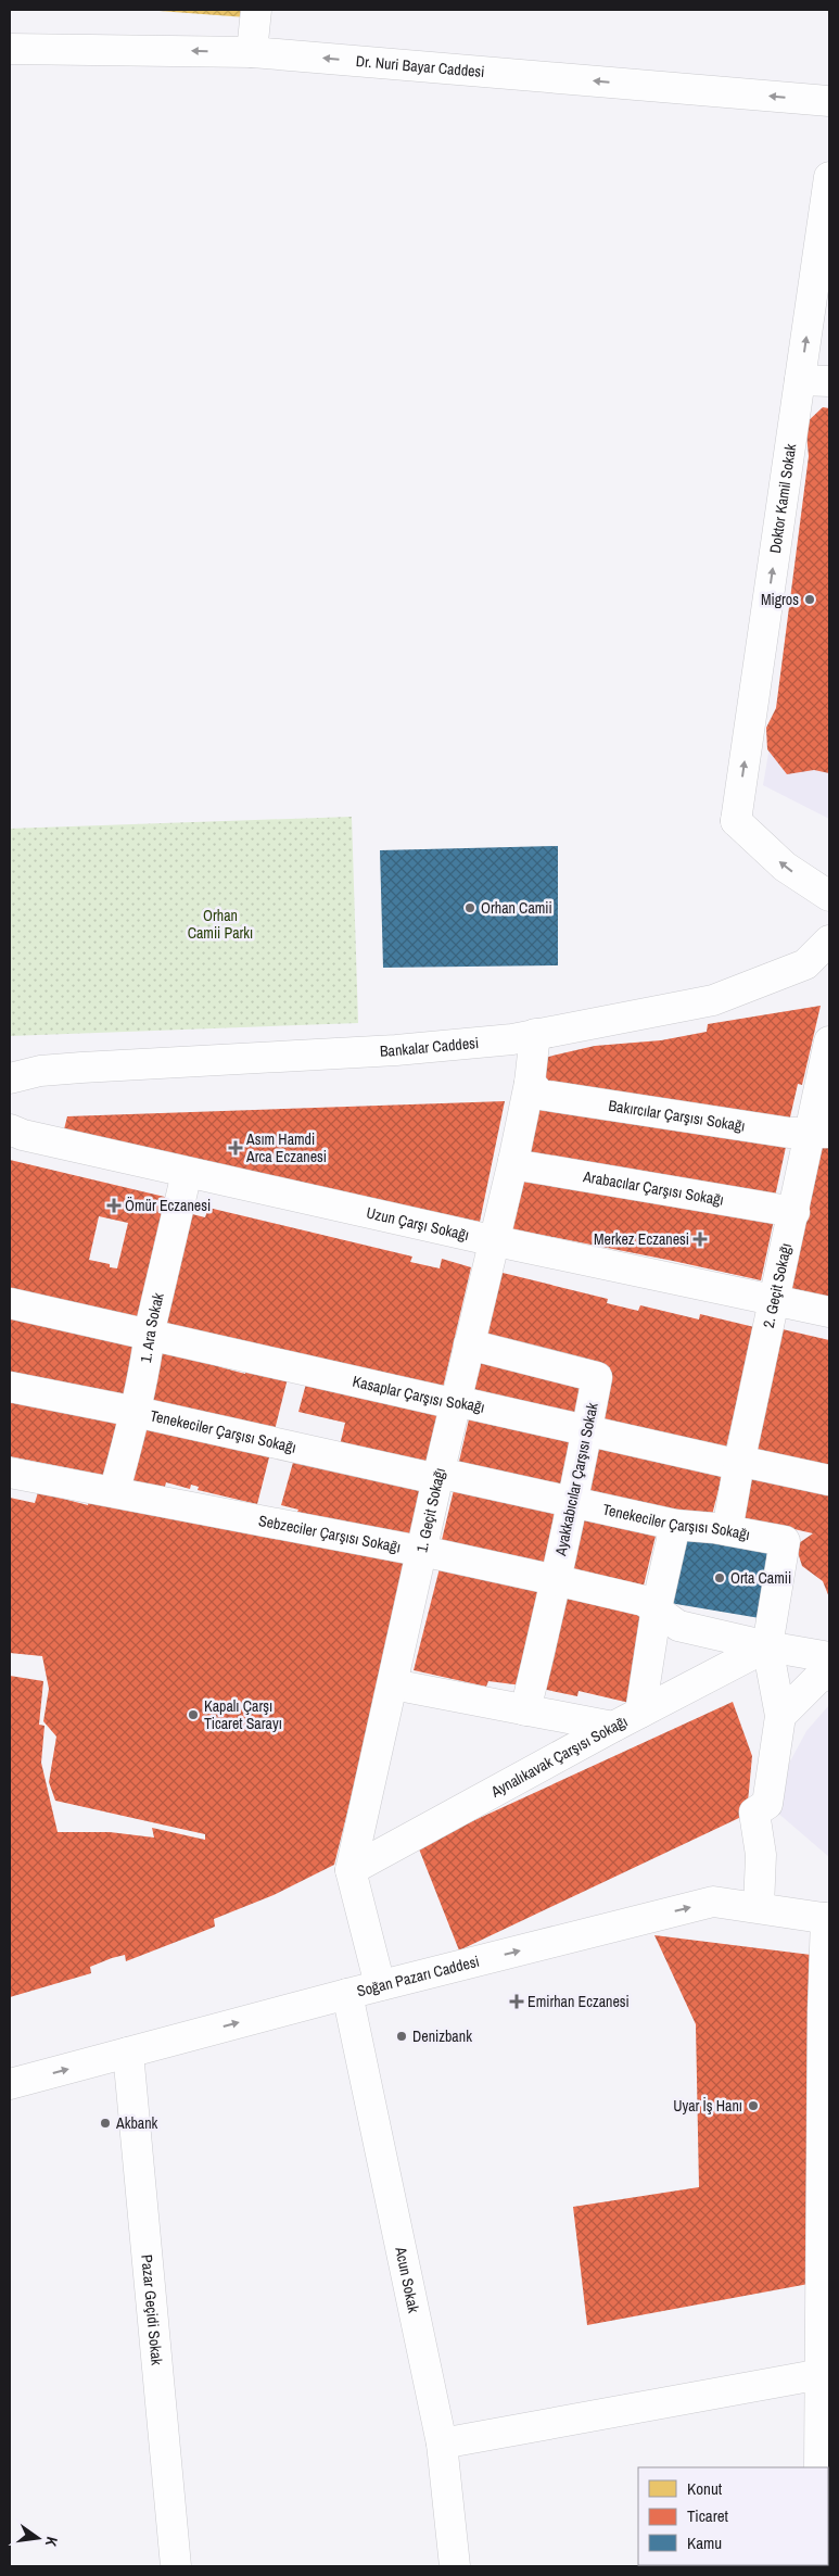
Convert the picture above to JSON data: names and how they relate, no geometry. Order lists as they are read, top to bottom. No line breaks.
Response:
{"streets":{"street":["Dr. Nuri Bayar Caddesi","Doktor Kamil Sokak","Bankalar Caddesi","Bakırcılar Çarşısı Sokağı","Arabacılar Çarşısı Sokağı","Uzun Çarşı Sokağı","2. Geçit Sokağı","1. Ara Sokak","Kasaplar Çarşısı Sokağı","Tenekeciler Çarşısı Sokağı","Ayakkabıcılar Çarşısı Sokak","1. Geçit Sokağı","Sebzeciler Çarşısı Sokağı","Aynalıkavak Çarşısı Sokağı","Soğan Pazarı Caddesi","Acun Sokak","Pazar Geçidi Sokak"]},"crossings":[["Bankalar Caddesi","1. Geçit Sokağı"],["Bakırcılar Çarşısı Sokağı","2. Geçit Sokağı"],["Bakırcılar Çarşısı Sokağı","1. Geçit Sokağı"],["Arabacılar Çarşısı Sokağı","2. Geçit Sokağı"],["Arabacılar Çarşısı Sokağı","1. Geçit Sokağı"],["Uzun Çarşı Sokağı","2. Geçit Sokağı"],["Uzun Çarşı Sokağı","1. Ara Sokak"],["Uzun Çarşı Sokağı","1. Geçit Sokağı"],["2. Geçit Sokağı","Kasaplar Çarşısı Sokağı"],["2. Geçit Sokağı","Tenekeciler Çarşısı Sokağı"],["1. Ara Sokak","Kasaplar Çarşısı Sokağı"],["1. Ara Sokak","Tenekeciler Çarşısı Sokağı"],["Kasaplar Çarşısı Sokağı","Ayakkabıcılar Çarşısı Sokak"],["Kasaplar Çarşısı Sokağı","1. Geçit Sokağı"],["Tenekeciler Çarşısı Sokağı","Ayakkabıcılar Çarşısı Sokak"],["Tenekeciler Çarşısı Sokağı","1. Geçit Sokağı"],["Tenekeciler Çarşısı Sokağı","Sebzeciler Çarşısı Sokağı"],["Tenekeciler Çarşısı Sokağı","Aynalıkavak Çarşısı Sokağı"],["Ayakkabıcılar Çarşısı Sokak","1. Geçit Sokağı"],["Ayakkabıcılar Çarşısı Sokak","Sebzeciler Çarşısı Sokağı"],["1. Geçit Sokağı","Sebzeciler Çarşısı Sokağı"],["1. Geçit Sokağı","Aynalıkavak Çarşısı Sokağı"],["1. Geçit Sokağı","Soğan Pazarı Caddesi"],["Sebzeciler Çarşısı Sokağı","Aynalıkavak Çarşısı Sokağı"],["Soğan Pazarı Caddesi","Acun Sokak"],["Soğan Pazarı Caddesi","Pazar Geçidi Sokak"]],"one_way":["Dr. Nuri Bayar Caddesi","Doktor Kamil Sokak","Soğan Pazarı Caddesi"],"parks":["Orhan Camii Parkı"],"places":{"other":["Migros","Orhan Camii","Orta Camii","Kapalı Çarşı Ticaret Sarayı","Denizbank","Uyar İş Hanı","Akbank"],"health":["Asım Hamdi Arca Eczanesi","Ömür Eczanesi","Merkez Eczanesi","Emirhan Eczanesi"]},"legend":["Konut","Ticaret","Kamu"],"north":"right"}
